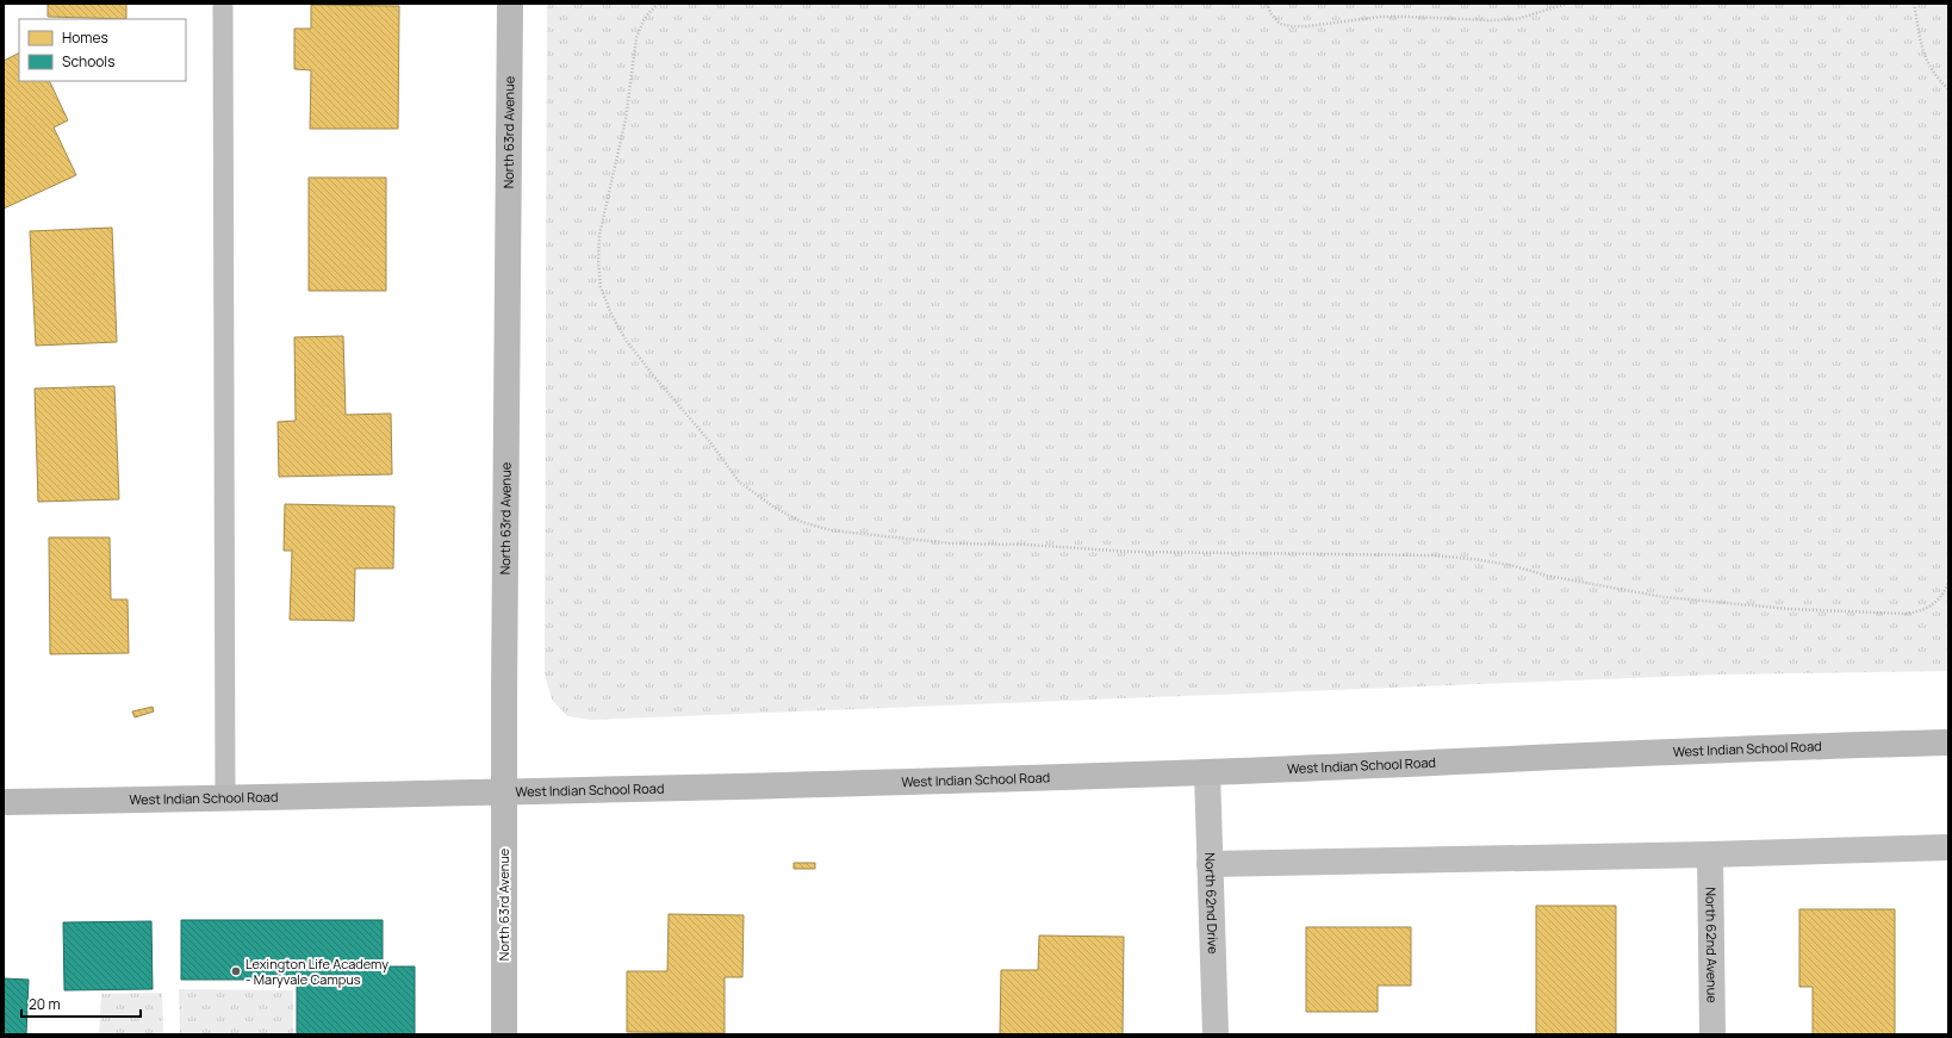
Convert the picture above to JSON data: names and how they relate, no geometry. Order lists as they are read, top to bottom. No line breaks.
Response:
{"streets":{"main road":["North 63rd Avenue","West Indian School Road"],"street":["North 62nd Drive","North 62nd Avenue"]},"crossings":[["North 63rd Avenue","West Indian School Road"],["West Indian School Road","North 62nd Drive"]],"places":["Lexington Life Academy - Maryvale Campus"],"legend":["Homes","Schools"],"scale_bar":"20 m"}
